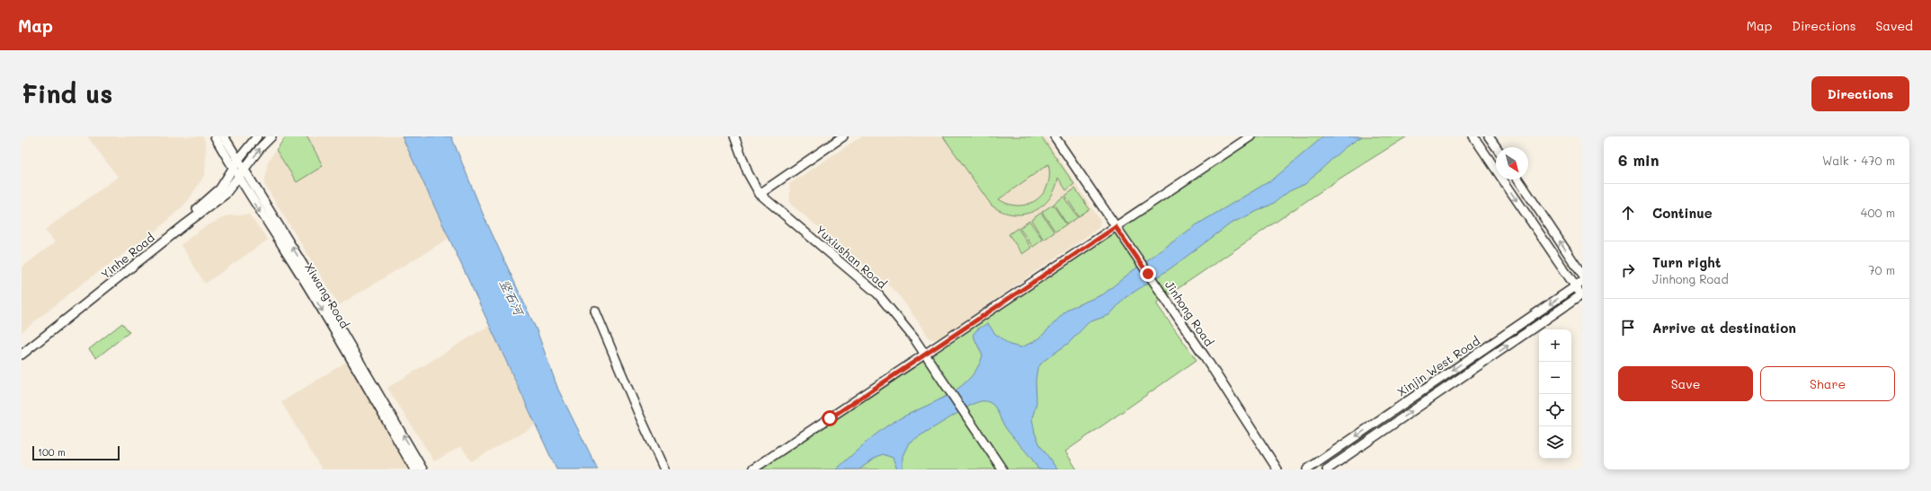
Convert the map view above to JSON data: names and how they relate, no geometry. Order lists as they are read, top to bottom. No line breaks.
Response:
{"streets":{"main road":["Yinhe Road","Yuxiushan Road","Xiwang Road","Jinhong Road","Xinjin West Road"]},"crossings":[["Yinhe Road","Xiwang Road"]],"water":["竖石河"],"scale_bar":"100 m","north":"bottom right","page":{"header":"Map","nav":["Map","Directions","Saved"],"buttons":["Directions",["Save","Share"]],"title":"Find us","heading":["6 min","Walk · 470 m"],"list":[["Continue","400 m"],["Turn right","Jinhong Road","70 m"],"Arrive at destination"],"map_buttons":["+","−"],"scale":"100 m"}}
